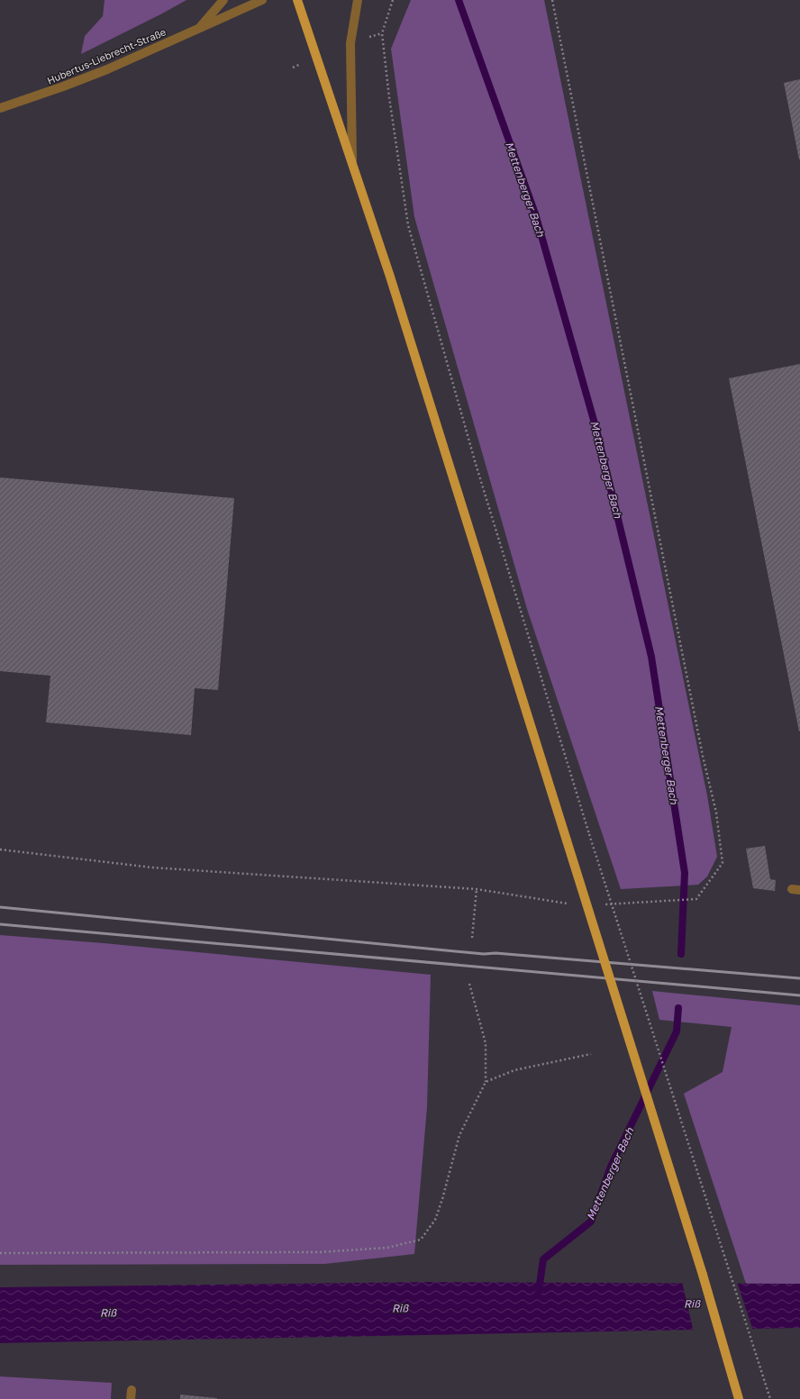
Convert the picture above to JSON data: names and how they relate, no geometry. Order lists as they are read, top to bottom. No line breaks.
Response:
{"streets":{"street":["Hubertus-Liebrecht-Straße"]},"water":["Mettenberger Bach","Riß"]}
